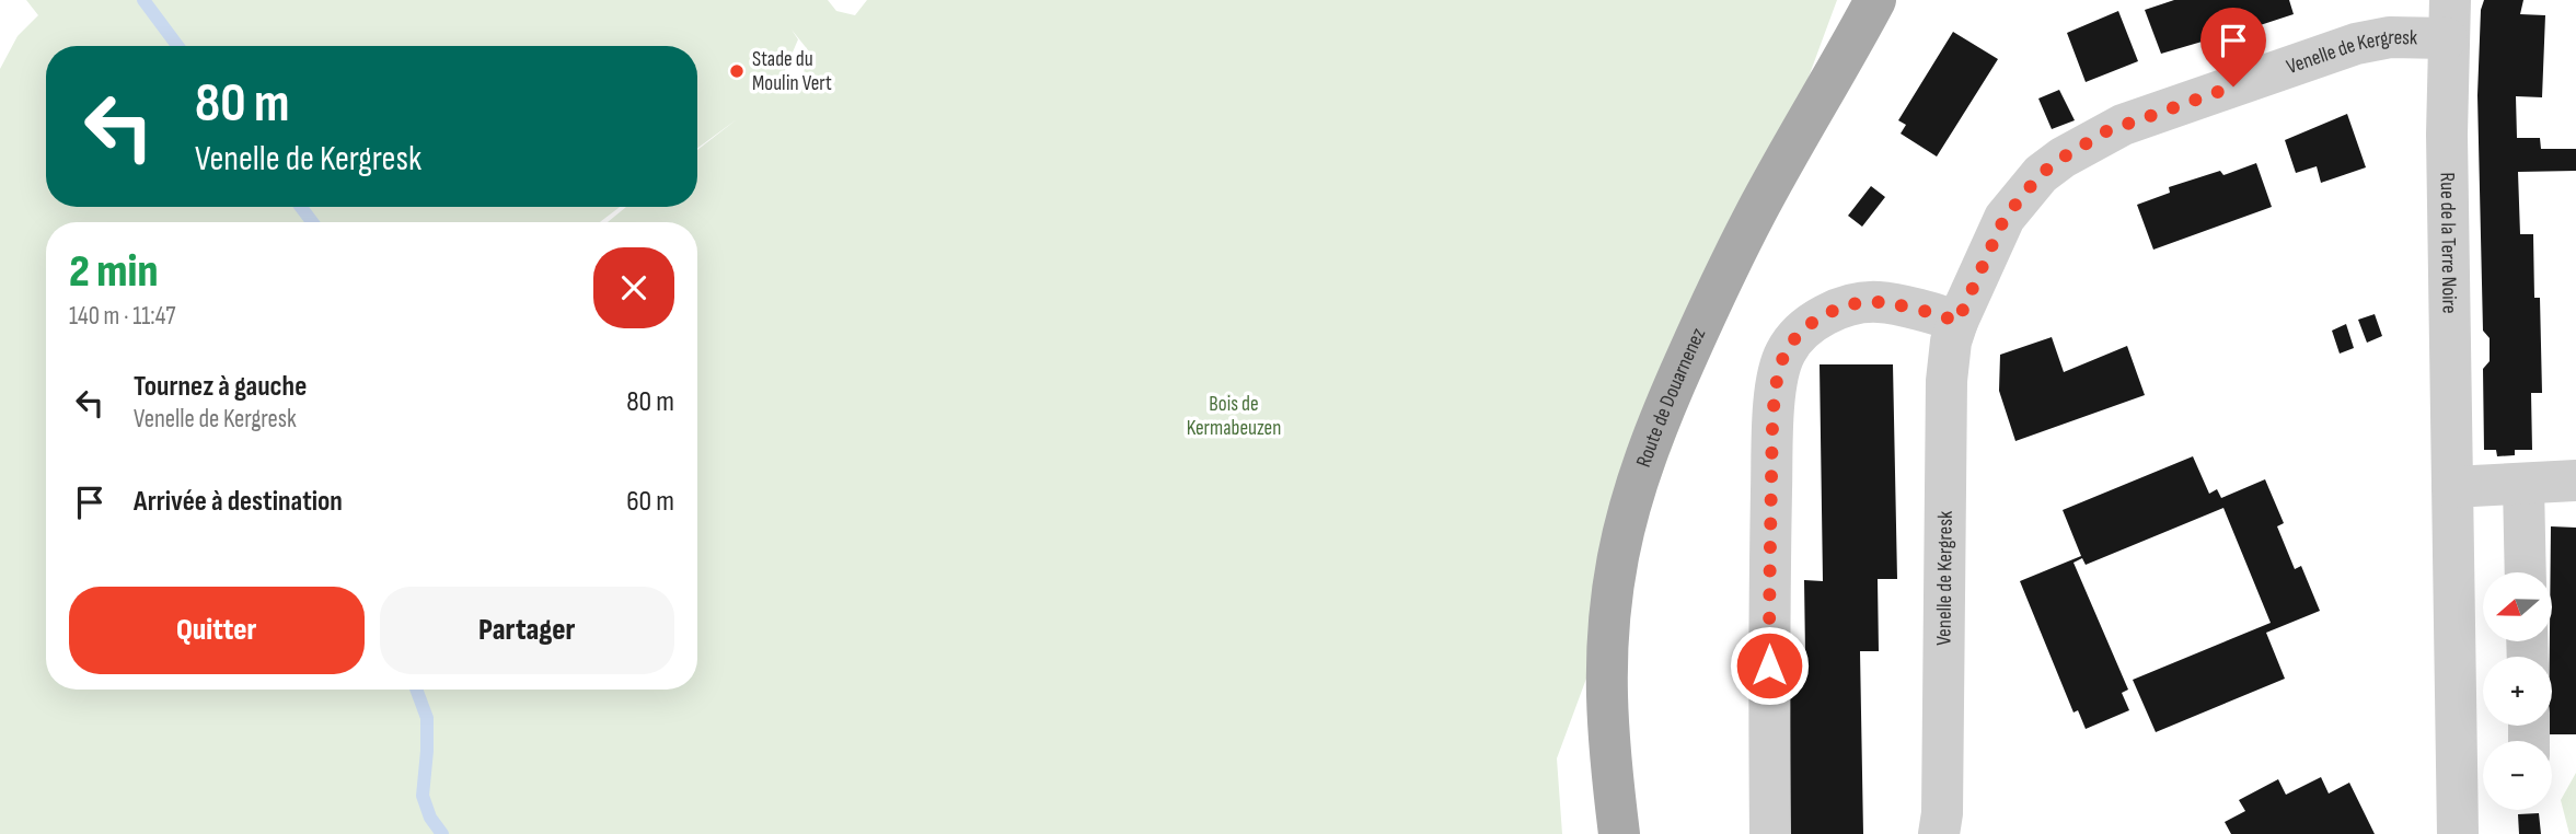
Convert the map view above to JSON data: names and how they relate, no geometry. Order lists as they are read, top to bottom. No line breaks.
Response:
{"streets":{"main road":["Route de Douarnenez"],"street":["Venelle de Kergresk","Rue de la Terre Noire"]},"crossings":[["Venelle de Kergresk","Rue de la Terre Noire"]],"parks":["Bois de Kermabeuzen"],"places":["Stade du Moulin Vert"],"north":"left","page":{"turn":["80 m","Venelle de Kergresk"],"heading":["2 min","140 m · 11:47"],"list":[{"name":"Tournez à gauche","note":"Venelle de Kergresk","value":"80 m"},{"name":"Arrivée à destination","value":"60 m"}],"buttons":["Quitter","Partager"],"map_buttons":["+","−"]}}
